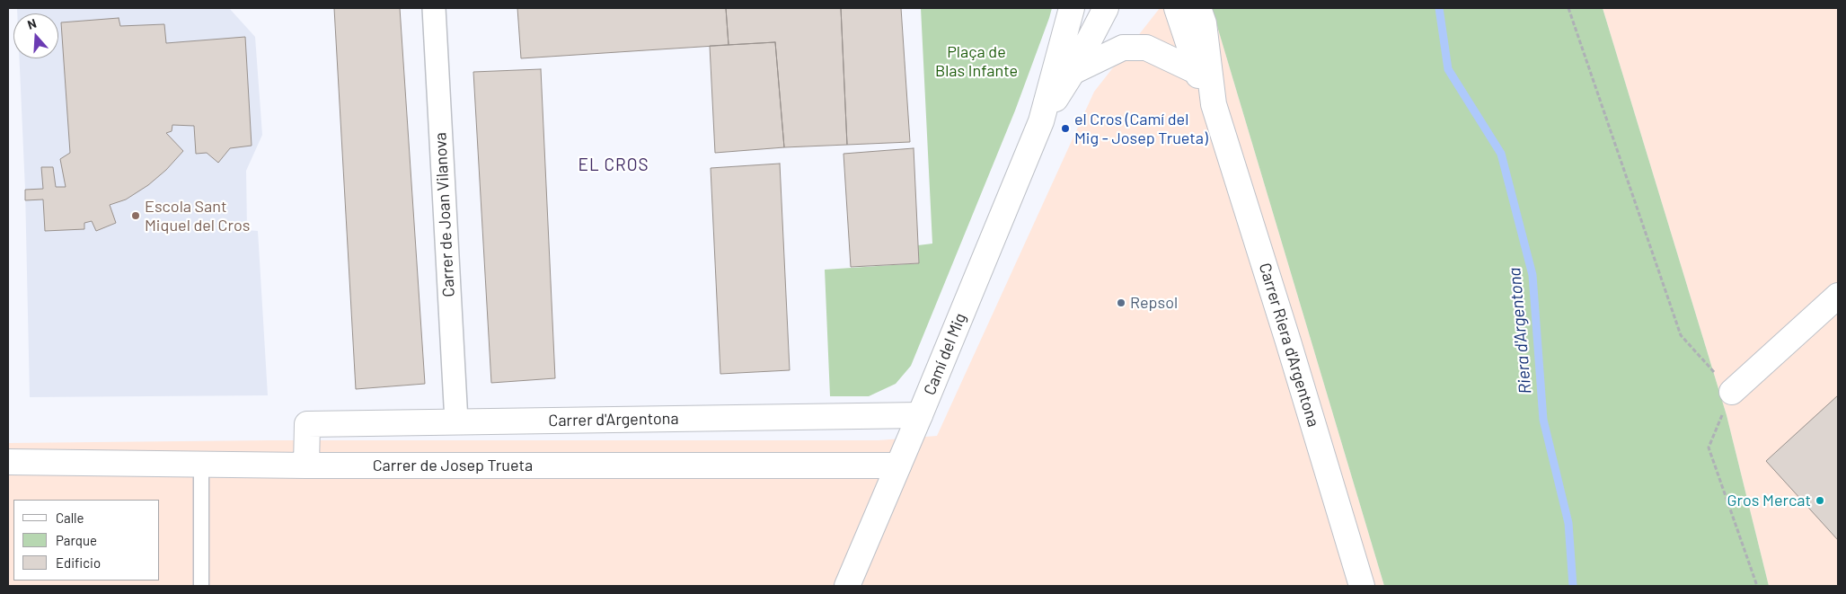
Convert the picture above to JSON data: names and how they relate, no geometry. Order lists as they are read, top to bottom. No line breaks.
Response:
{"streets":{"street":["Carrer de Joan Vilanova","Carrer Riera d'Argentona","Camí del Mig","Carrer d'Argentona","Carrer de Josep Trueta"]},"crossings":[["Carrer de Joan Vilanova","Carrer d'Argentona"],["Camí del Mig","Carrer d'Argentona"],["Camí del Mig","Carrer de Josep Trueta"],["Carrer d'Argentona","Carrer de Josep Trueta"]],"districts":["EL CROS"],"water":["Riera d'Argentona"],"parks":["Plaça de Blas Infante"],"places":["el Cros (Camí del Mig - Josep Trueta)","Escola Sant Miquel del Cros","Repsol","Gros Mercat"],"legend":["Calle","Parque","Edificio"],"north":"top"}
